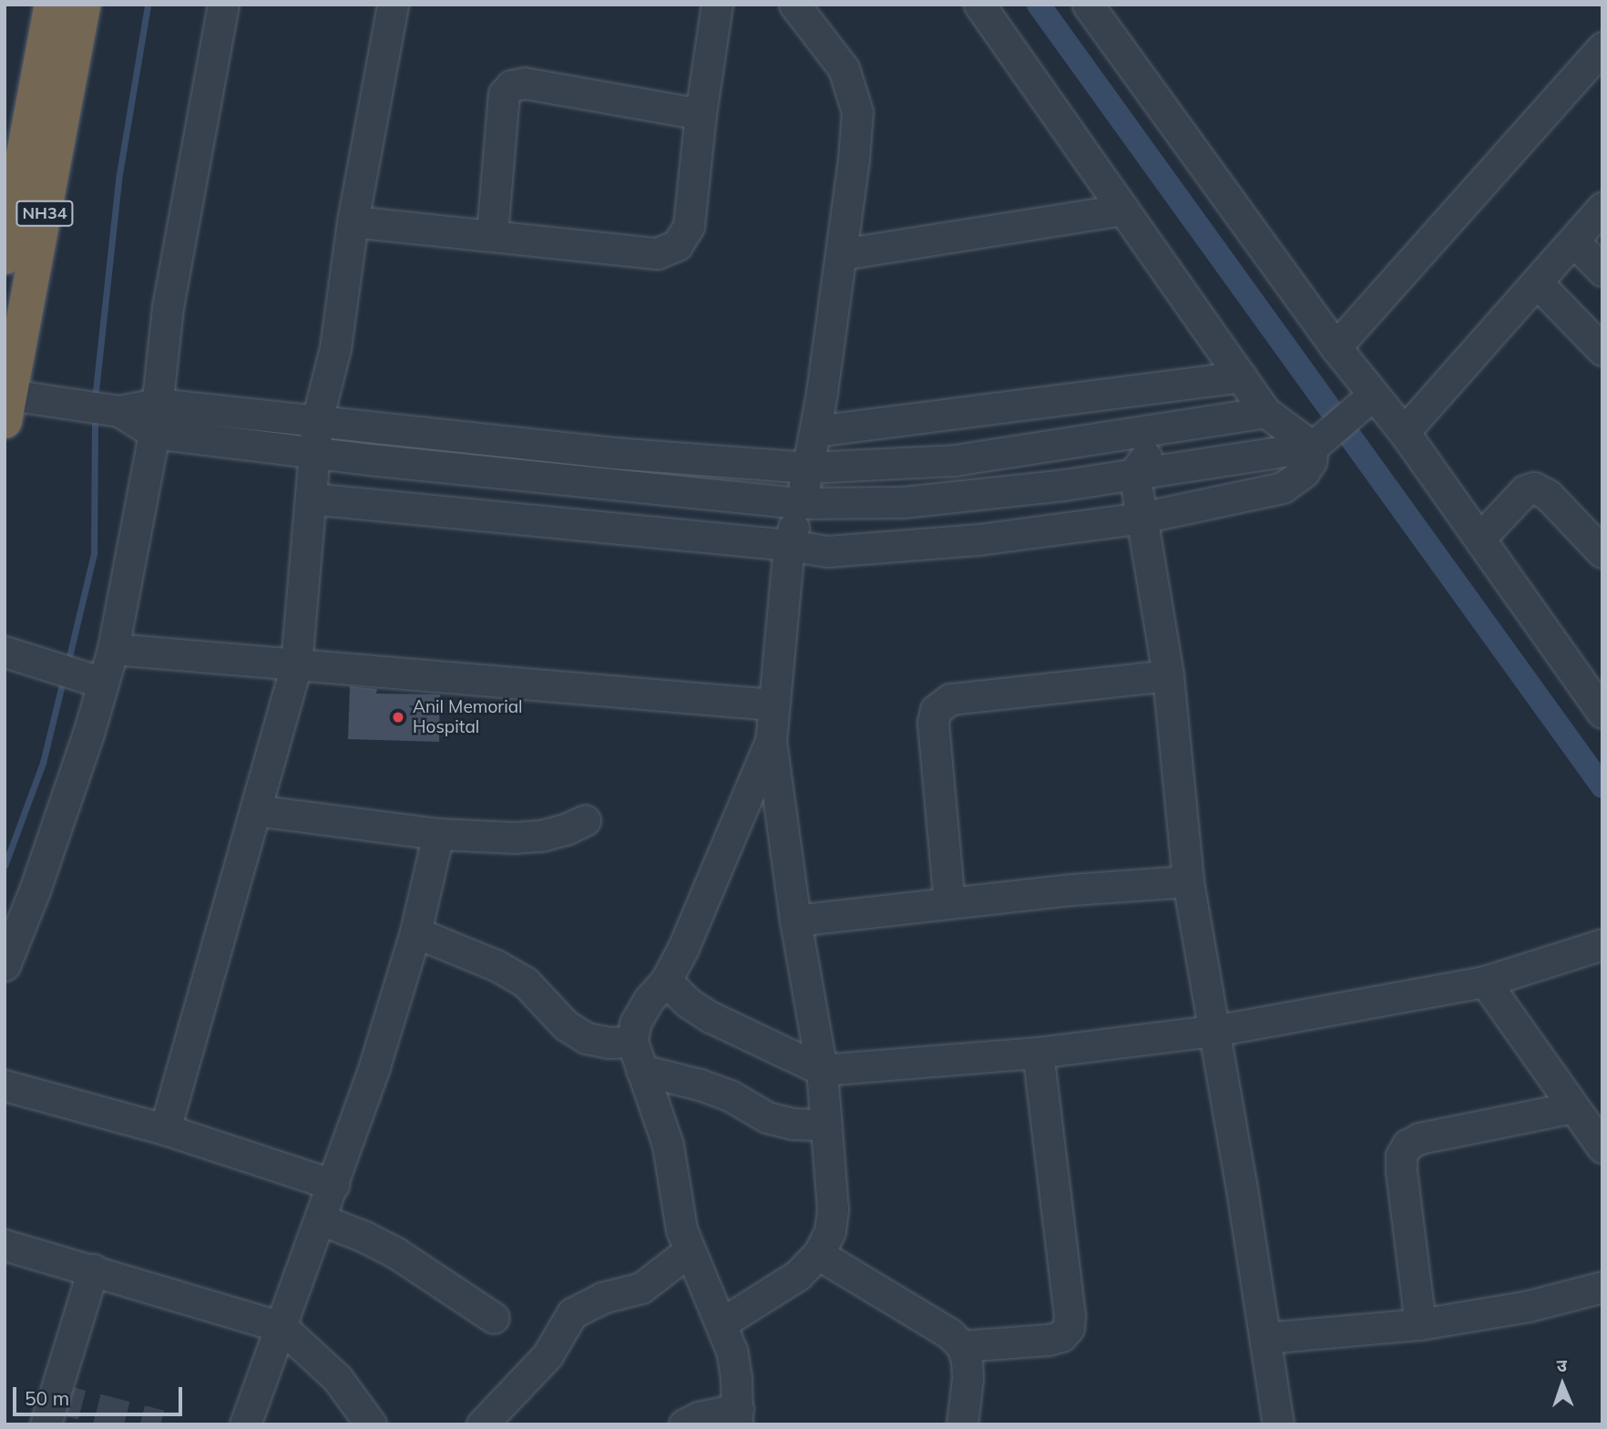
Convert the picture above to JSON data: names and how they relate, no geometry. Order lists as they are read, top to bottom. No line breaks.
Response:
{"streets":{"highway":["NH34"]},"places":["Anil Memorial Hospital"],"scale_bar":"50 m","north":"top"}
